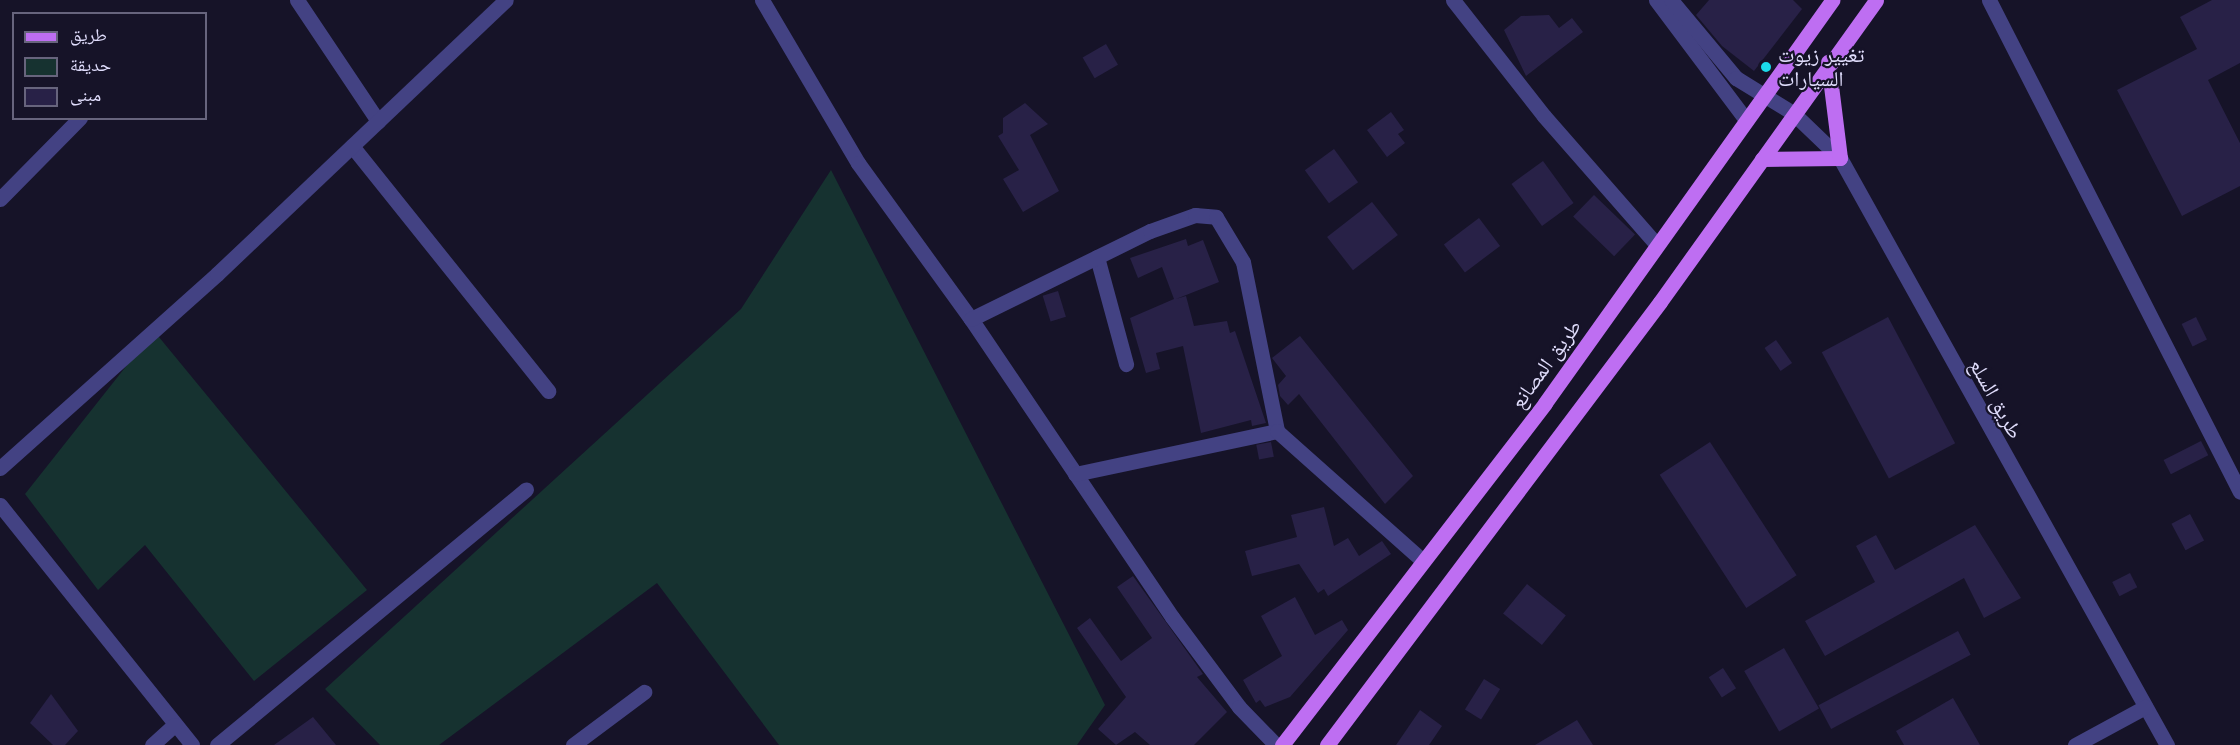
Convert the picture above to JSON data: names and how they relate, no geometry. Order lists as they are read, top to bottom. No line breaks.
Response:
{"streets":{"main road":["طريق المصانع"],"street":["طريق السلع"]},"crossings":[["طريق المصانع","طريق السلع"]],"places":["تغيير زيوت السيارات"],"legend":["طريق","حديقة","مبنى"]}
